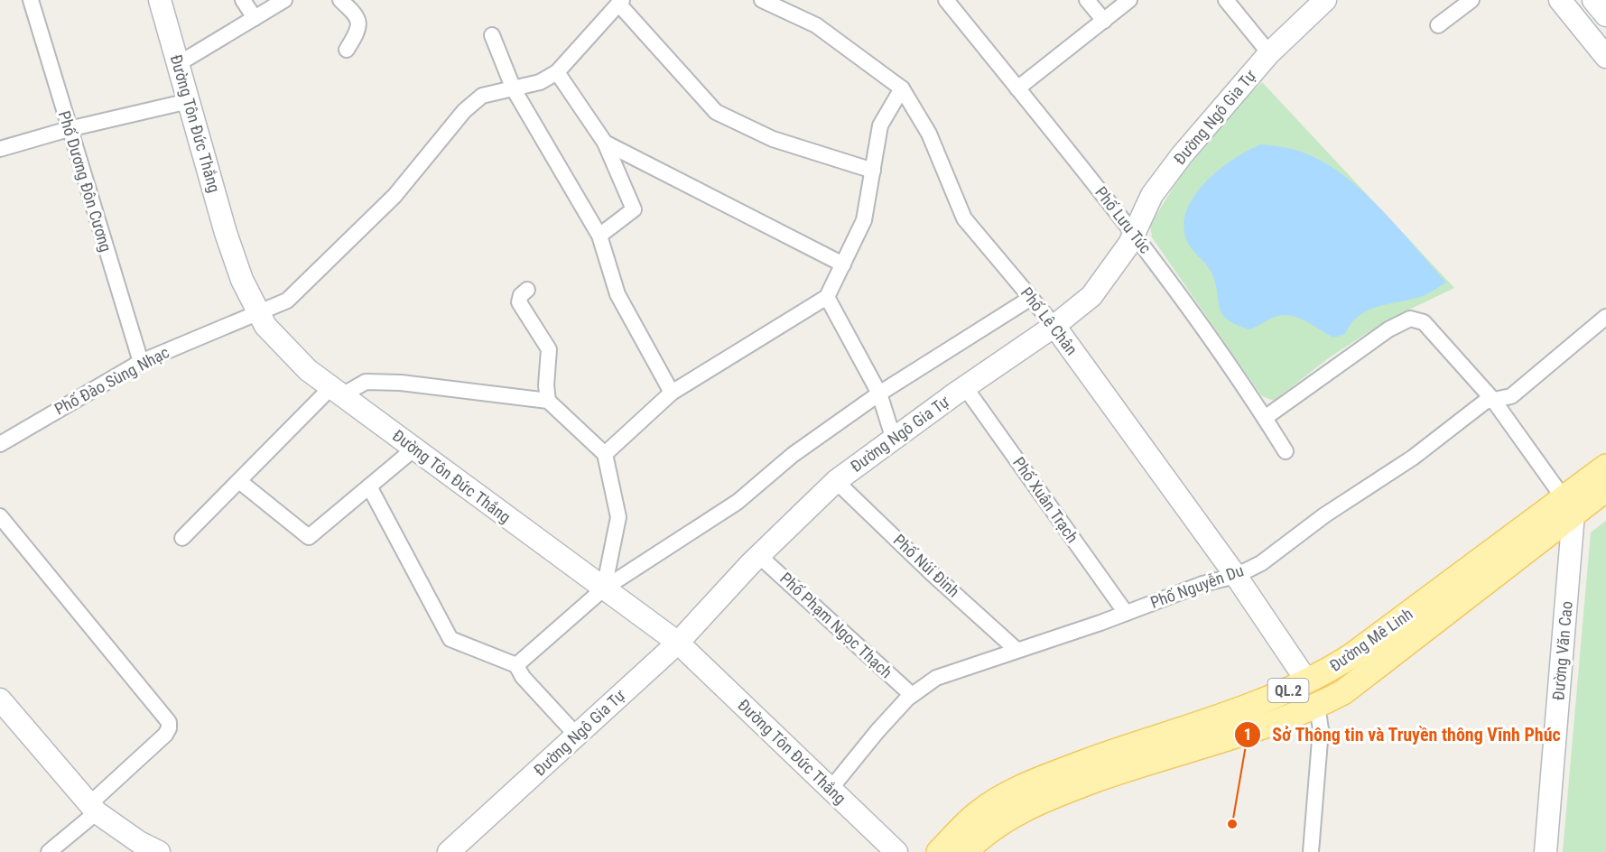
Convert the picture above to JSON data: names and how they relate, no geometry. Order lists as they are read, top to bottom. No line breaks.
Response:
{"streets":{"main road":["Đường Mê Linh","QL.2"],"street":["Đường Ngô Gia Tự","Đường Tôn Đức Thắng","Phố Dương Đôn Cương","Phố Lưu Túc","Phố Lê Chân","Phố Đào Sùng Nhạc","Phố Xuân Trạch","Phố Núi Đinh","Phố Nguyễn Du","Phố Phạm Ngọc Thạch","Đường Văn Cao"]},"crossings":[["Đường Ngô Gia Tự","Đường Tôn Đức Thắng"],["Đường Ngô Gia Tự","Phố Lưu Túc"],["Đường Ngô Gia Tự","Phố Lê Chân"],["Đường Ngô Gia Tự","Phố Xuân Trạch"],["Đường Ngô Gia Tự","Phố Núi Đinh"],["Đường Ngô Gia Tự","Phố Phạm Ngọc Thạch"],["Đường Tôn Đức Thắng","Phố Đào Sùng Nhạc"],["Đường Tôn Đức Thắng","Phố Nguyễn Du"],["Phố Dương Đôn Cương","Phố Đào Sùng Nhạc"],["Phố Lê Chân","Phố Nguyễn Du"],["Phố Lê Chân","Đường Mê Linh"],["Phố Xuân Trạch","Phố Nguyễn Du"],["Phố Núi Đinh","Phố Nguyễn Du"],["Phố Nguyễn Du","Phố Phạm Ngọc Thạch"],["Đường Mê Linh","Đường Văn Cao"]],"places":["Sở Thông tin và Truyền thông Vĩnh Phúc"]}
